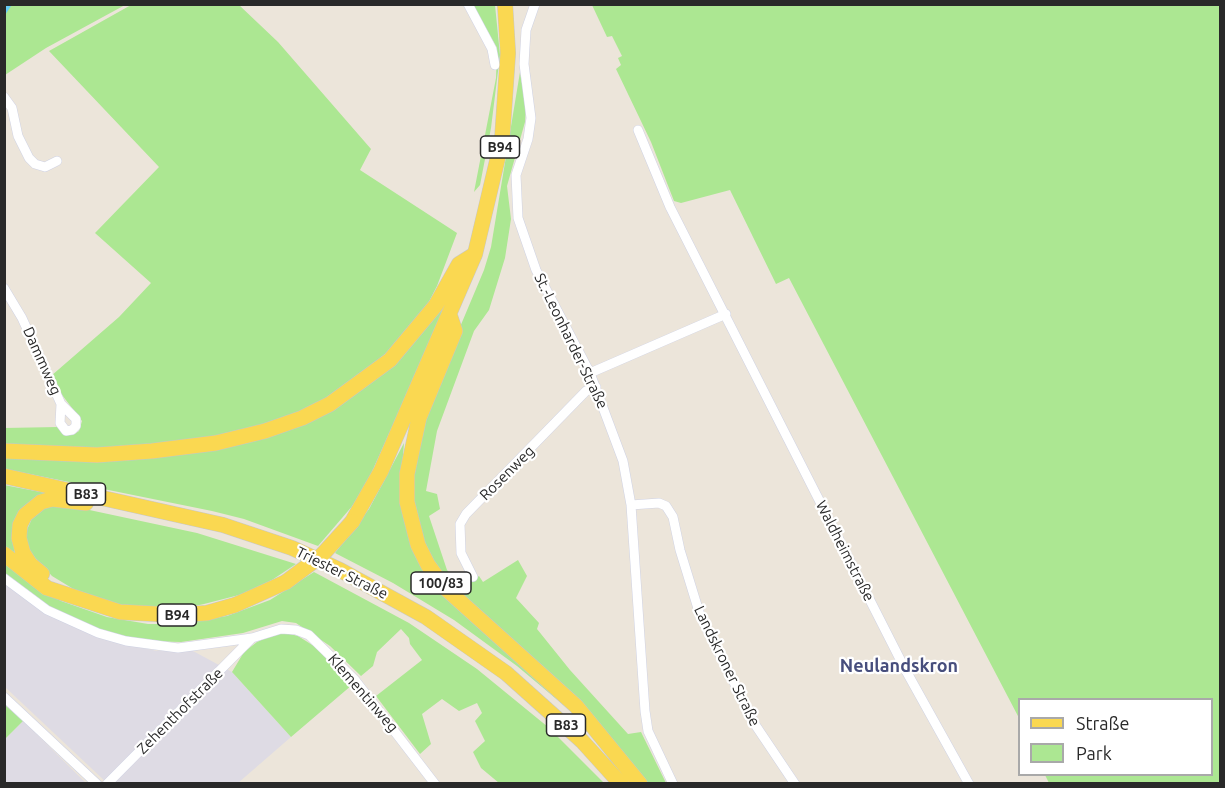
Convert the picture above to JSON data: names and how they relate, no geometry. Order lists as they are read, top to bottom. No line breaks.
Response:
{"streets":{"main road":["B94","B83","Triester Straße","100/83"],"street":["St.-Leonharder-Straße","Dammweg","Rosenweg","Waldheimstraße","Landskroner Straße","Klementinweg","Zehenthofstraße"]},"crossings":[["B94","100/83"],["St.-Leonharder-Straße","Rosenweg"],["St.-Leonharder-Straße","Landskroner Straße"],["Klementinweg","Zehenthofstraße"]],"districts":["Neulandskron"],"legend":["Straße","Park"]}
